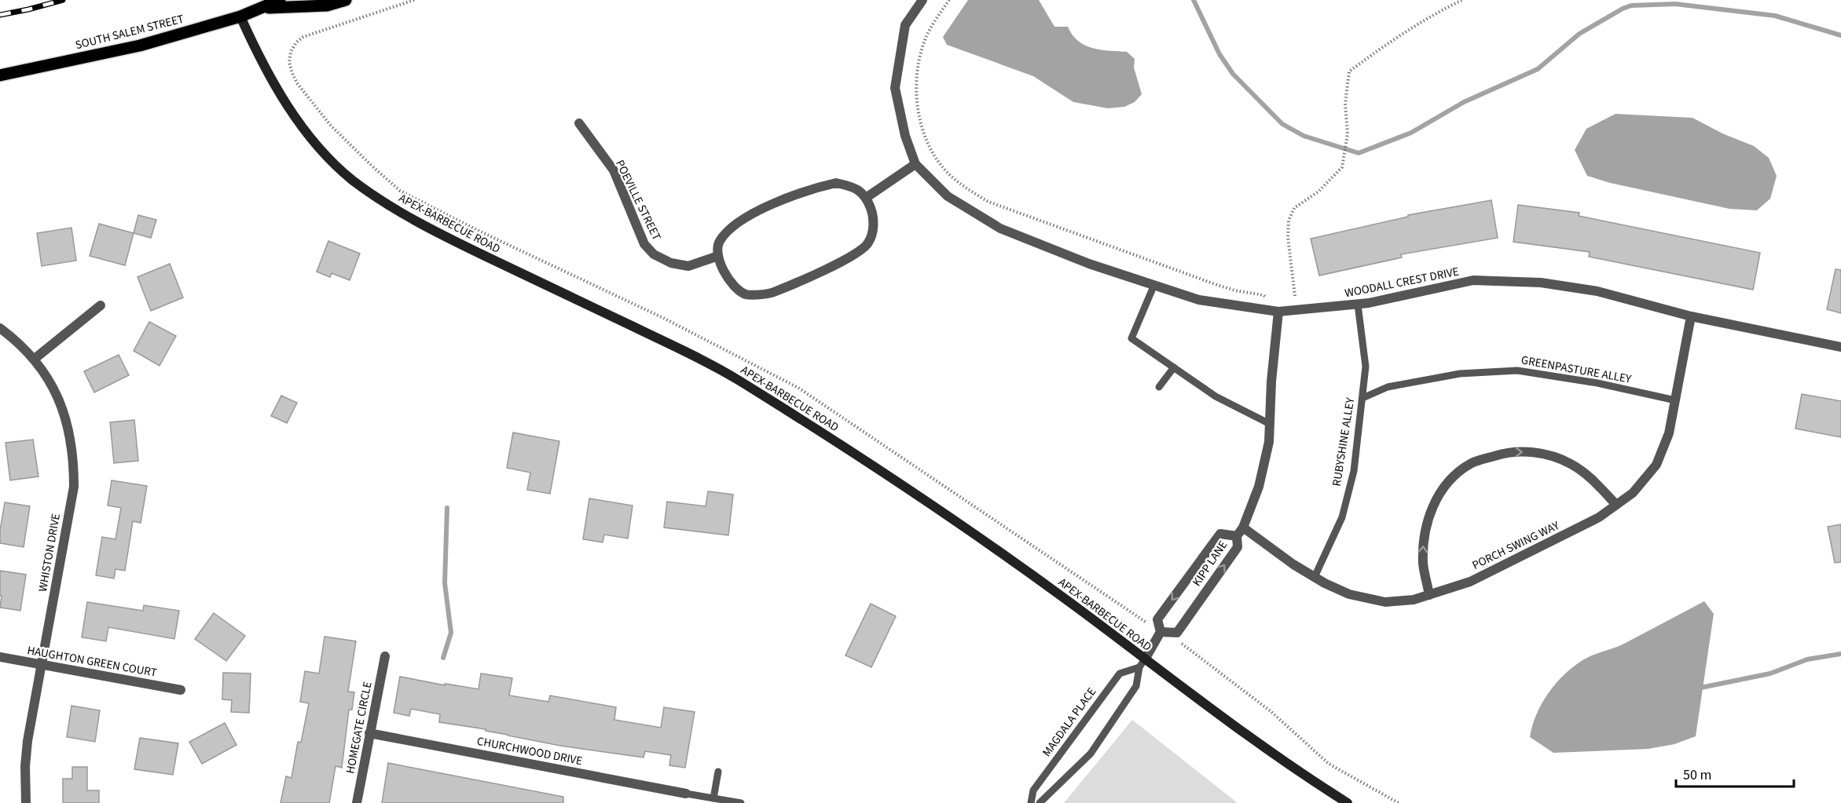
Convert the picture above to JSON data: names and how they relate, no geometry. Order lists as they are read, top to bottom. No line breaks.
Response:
{"streets":{"main road":["SOUTH SALEM STREET"],"street":["POEVILLE STREET","APEX-BARBECUE ROAD","WOODALL CREST DRIVE","PORCH SWING WAY","WHISTON DRIVE","KIPP LANE","HAUGHTON GREEN COURT","HOMEGATE CIRCLE","CHURCHWOOD DRIVE"],"lane":["GREENPASTURE ALLEY","RUBYSHINE ALLEY","MAGDALA PLACE"]},"crossings":[["SOUTH SALEM STREET","APEX-BARBECUE ROAD"],["APEX-BARBECUE ROAD","MAGDALA PLACE"],["WOODALL CREST DRIVE","RUBYSHINE ALLEY"],["WOODALL CREST DRIVE","PORCH SWING WAY"],["GREENPASTURE ALLEY","RUBYSHINE ALLEY"],["GREENPASTURE ALLEY","PORCH SWING WAY"],["RUBYSHINE ALLEY","PORCH SWING WAY"],["WHISTON DRIVE","HAUGHTON GREEN COURT"],["HOMEGATE CIRCLE","CHURCHWOOD DRIVE"]],"scale_bar":"50 m"}
